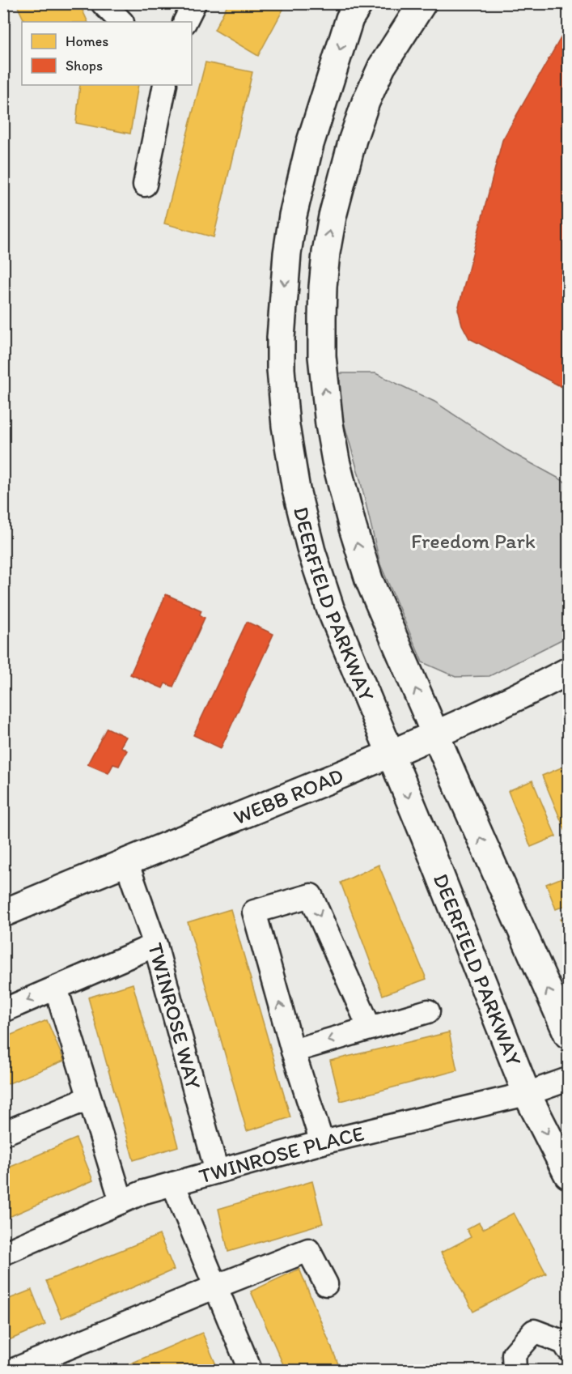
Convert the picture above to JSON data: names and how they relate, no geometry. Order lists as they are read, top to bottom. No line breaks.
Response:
{"streets":{"main road":["DEERFIELD PARKWAY","WEBB ROAD"],"street":["TWINROSE WAY","TWINROSE PLACE"]},"crossings":[["DEERFIELD PARKWAY","WEBB ROAD"],["DEERFIELD PARKWAY","TWINROSE PLACE"],["WEBB ROAD","TWINROSE WAY"],["TWINROSE WAY","TWINROSE PLACE"]],"parks":["Freedom Park"],"legend":["Homes","Shops"]}
